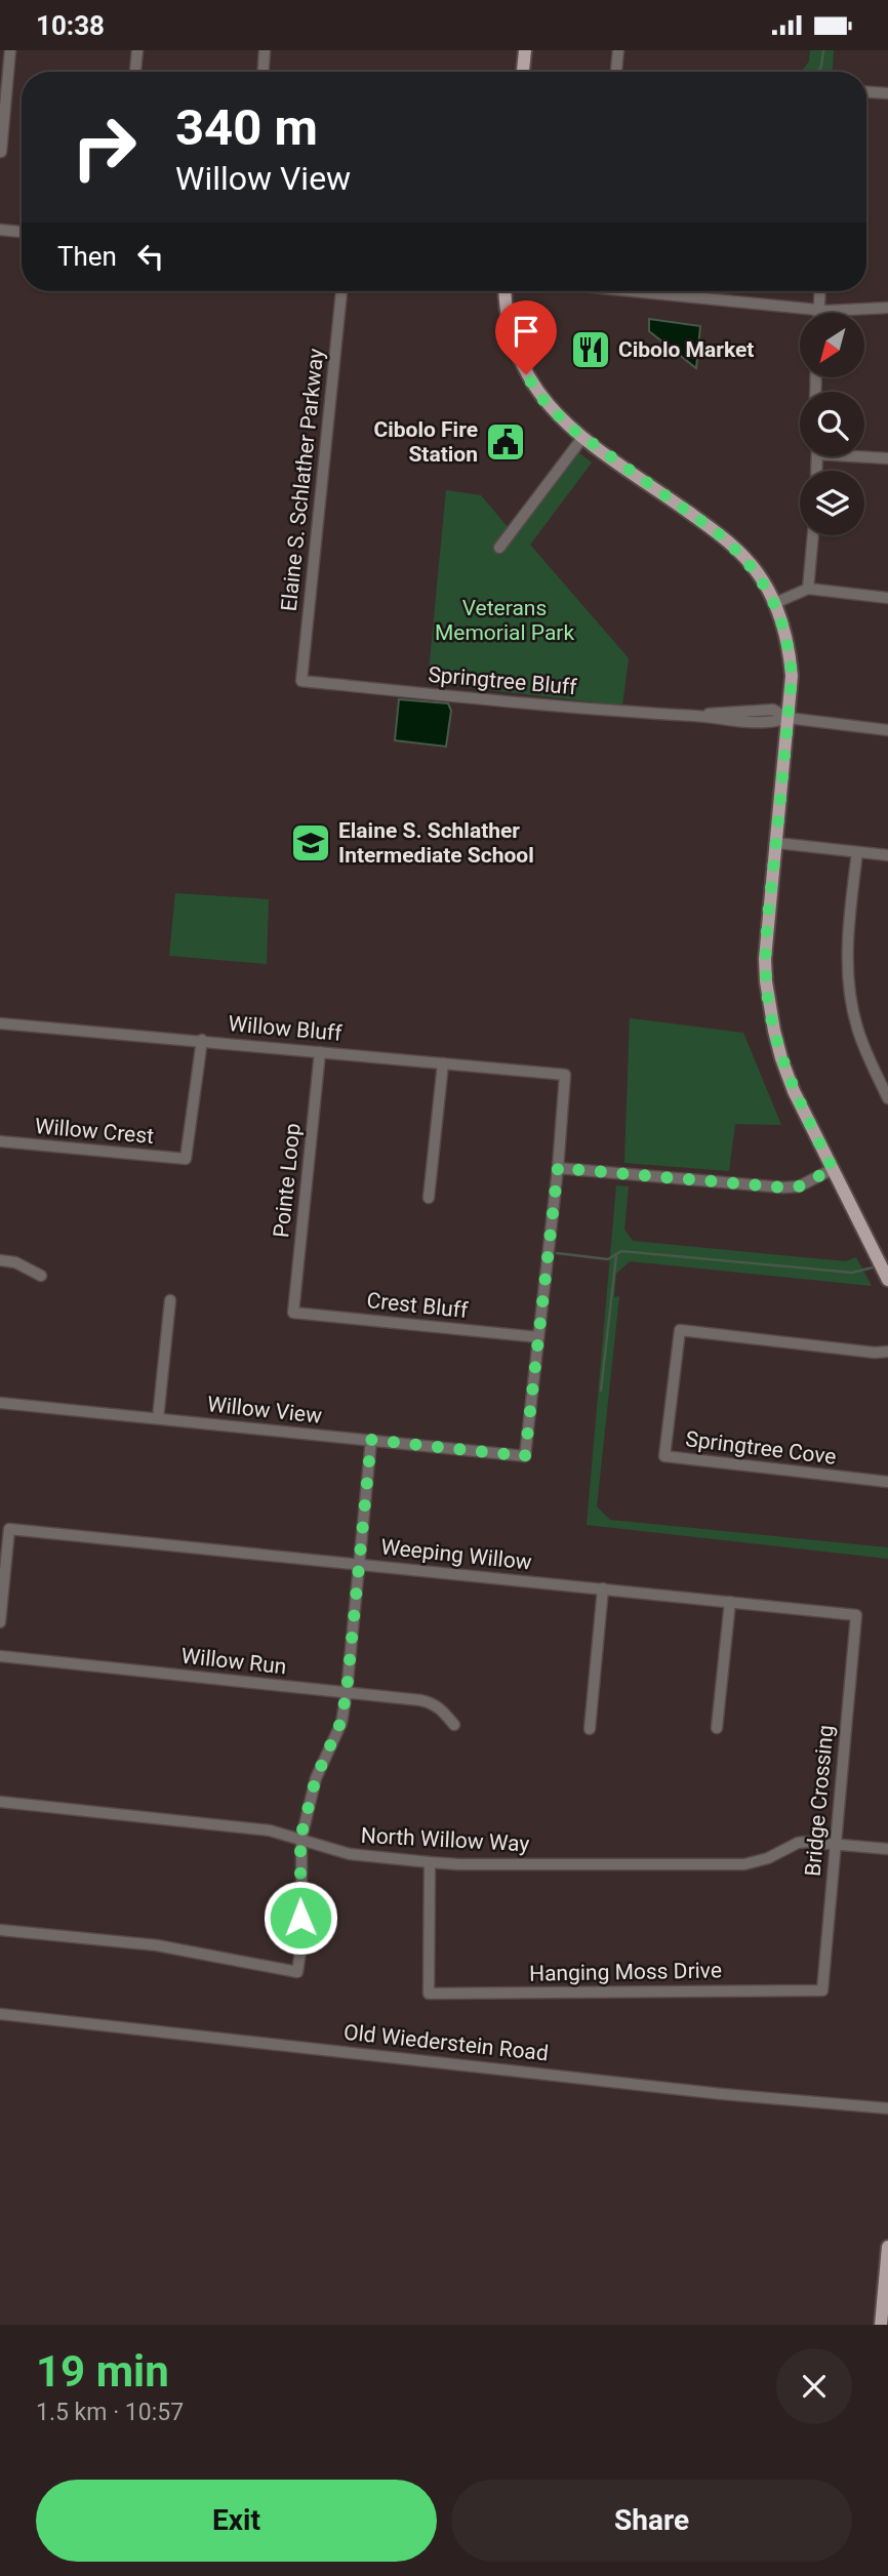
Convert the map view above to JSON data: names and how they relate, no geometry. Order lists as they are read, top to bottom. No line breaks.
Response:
{"streets":{"street":["Elaine S. Schlather Parkway","Springtree Bluff","Willow Bluff","Willow Crest","Pointe Loop","Crest Bluff","Willow View","Springtree Cove","Weeping Willow","Willow Run","Bridge Crossing","North Willow Way","Hanging Moss Drive","Old Wiederstein Road"]},"crossings":[["Elaine S. Schlather Parkway","Springtree Bluff"],["Willow Bluff","Willow Crest"],["Willow Bluff","Pointe Loop"],["Pointe Loop","Crest Bluff"],["Crest Bluff","Willow View"],["Weeping Willow","Bridge Crossing"],["Bridge Crossing","North Willow Way"],["Bridge Crossing","Hanging Moss Drive"],["North Willow Way","Hanging Moss Drive"]],"parks":["Veterans Memorial Park"],"places":{"restaurant":["Cibolo Market"],"public building":["Cibolo Fire Station"],"school or university":["Elaine S. Schlather Intermediate School"]},"north":"bottom left","page":{"status":"10:38","turn":["340 m","Willow View"],"then":"Then","heading":["19 min","1.5 km · 10:57"],"buttons":["Exit","Share"]}}
